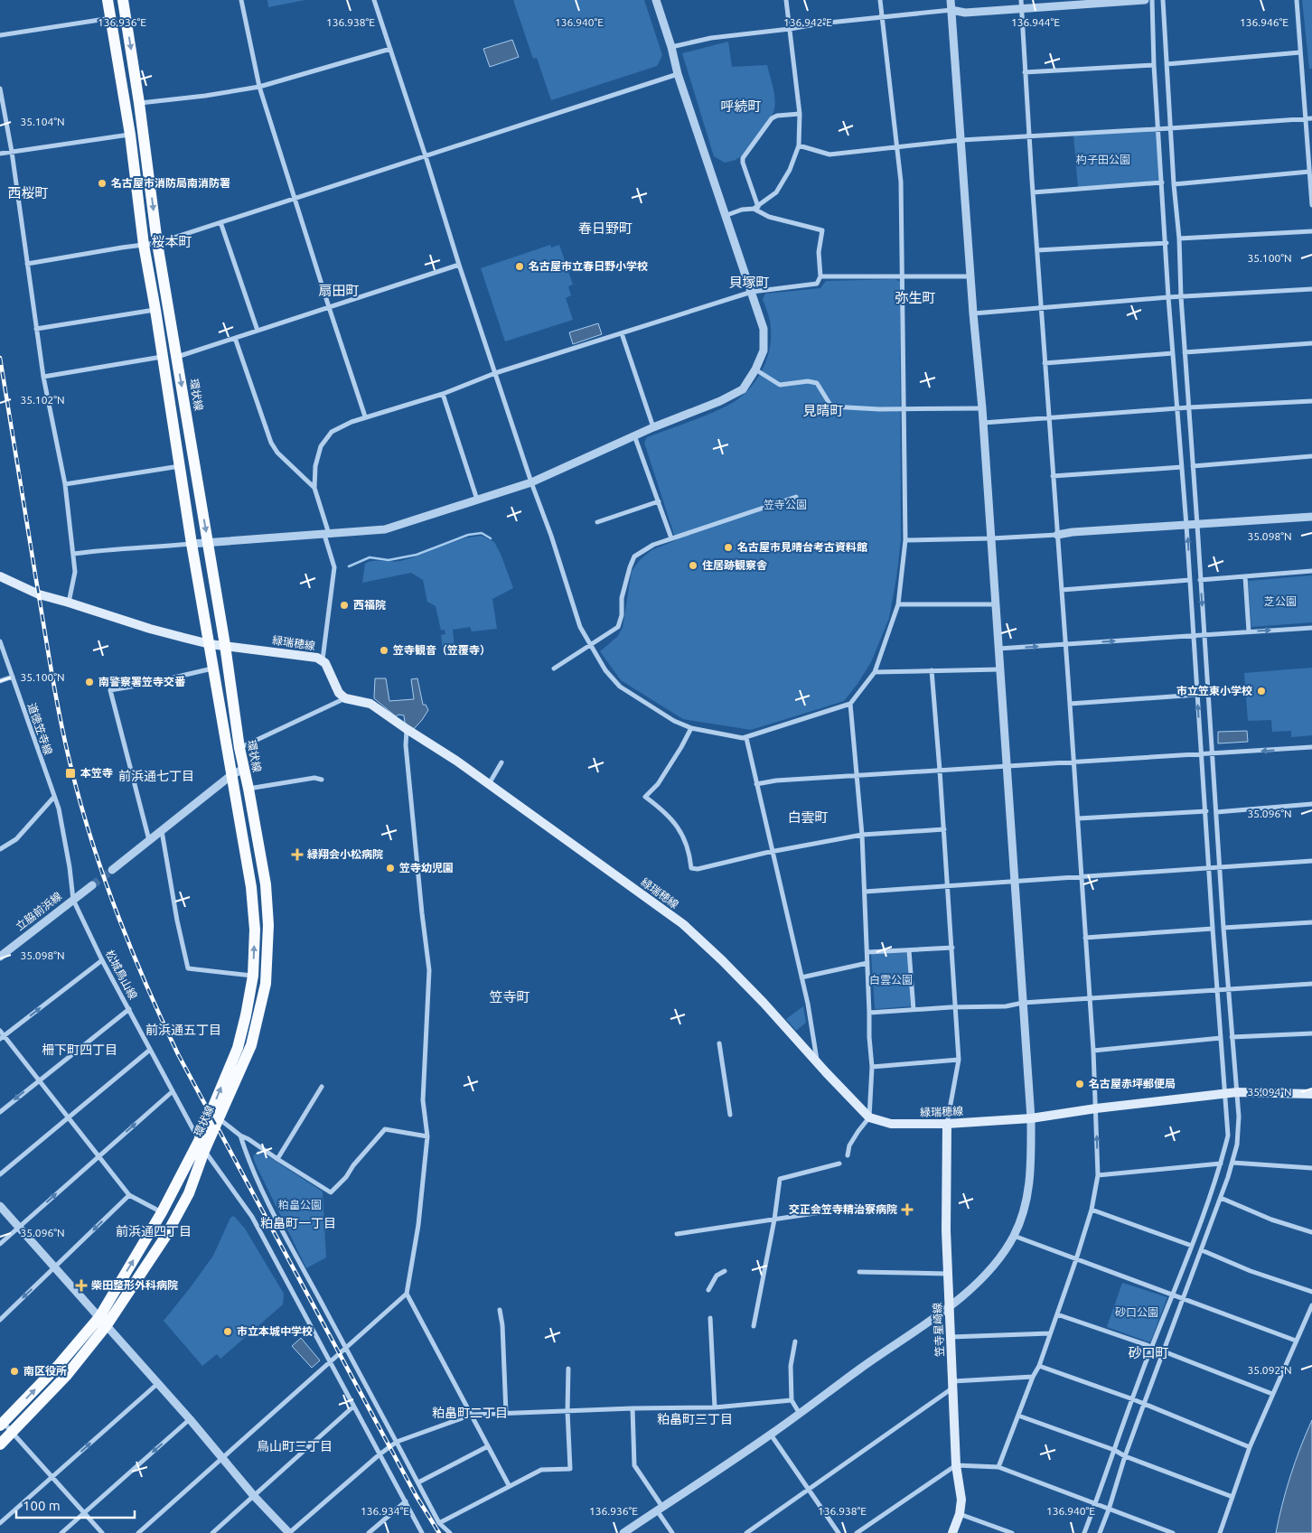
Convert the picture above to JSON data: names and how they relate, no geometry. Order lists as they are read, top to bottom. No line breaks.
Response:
{"streets":{"main road":["環状線","緑瑞穂線","笠寺星崎線"],"street":["道徳笠寺線","立脇前浜線","松城鳥山線"]},"crossings":[["環状線","緑瑞穂線"],["環状線","松城鳥山線"],["緑瑞穂線","笠寺星崎線"],["道徳笠寺線","松城鳥山線"],["立脇前浜線","松城鳥山線"]],"districts":["呼続町","西桜町","春日野町","桜本町","貝塚町","扇田町","弥生町","見晴町","前浜通七丁目","白雲町","笠寺町","前浜通五丁目","柵下町四丁目","粕畠町一丁目","前浜通四丁目","砂口町","粕畠町二丁目","粕畠町三丁目","鳥山町三丁目"],"parks":["杓子田公園","笠寺公園","芝公園","白雲公園","粕畠公園","砂口公園"],"places":{"other":["名古屋市消防局南消防署","名古屋市立春日野小学校","名古屋市見晴台考古資料館","住居跡観察舎","西福院","笠寺観音（笠覆寺）","南警察署笠寺交番","市立笠東小学校","笠寺幼児園","名古屋赤坪郵便局","市立本城中学校","南区役所"],"transit":["本笠寺"],"health":["緑翔会小松病院","交正会笠寺精治寮病院","柴田整形外科病院"]},"scale_bar":"100 m","coordinates":["136.936°E","136.938°E","136.940°E","136.942°E","136.944°E","136.946°E","35.104°N","35.100°N","35.102°N","35.098°N","35.096°N","35.094°N","35.092°N","136.934°E"]}
